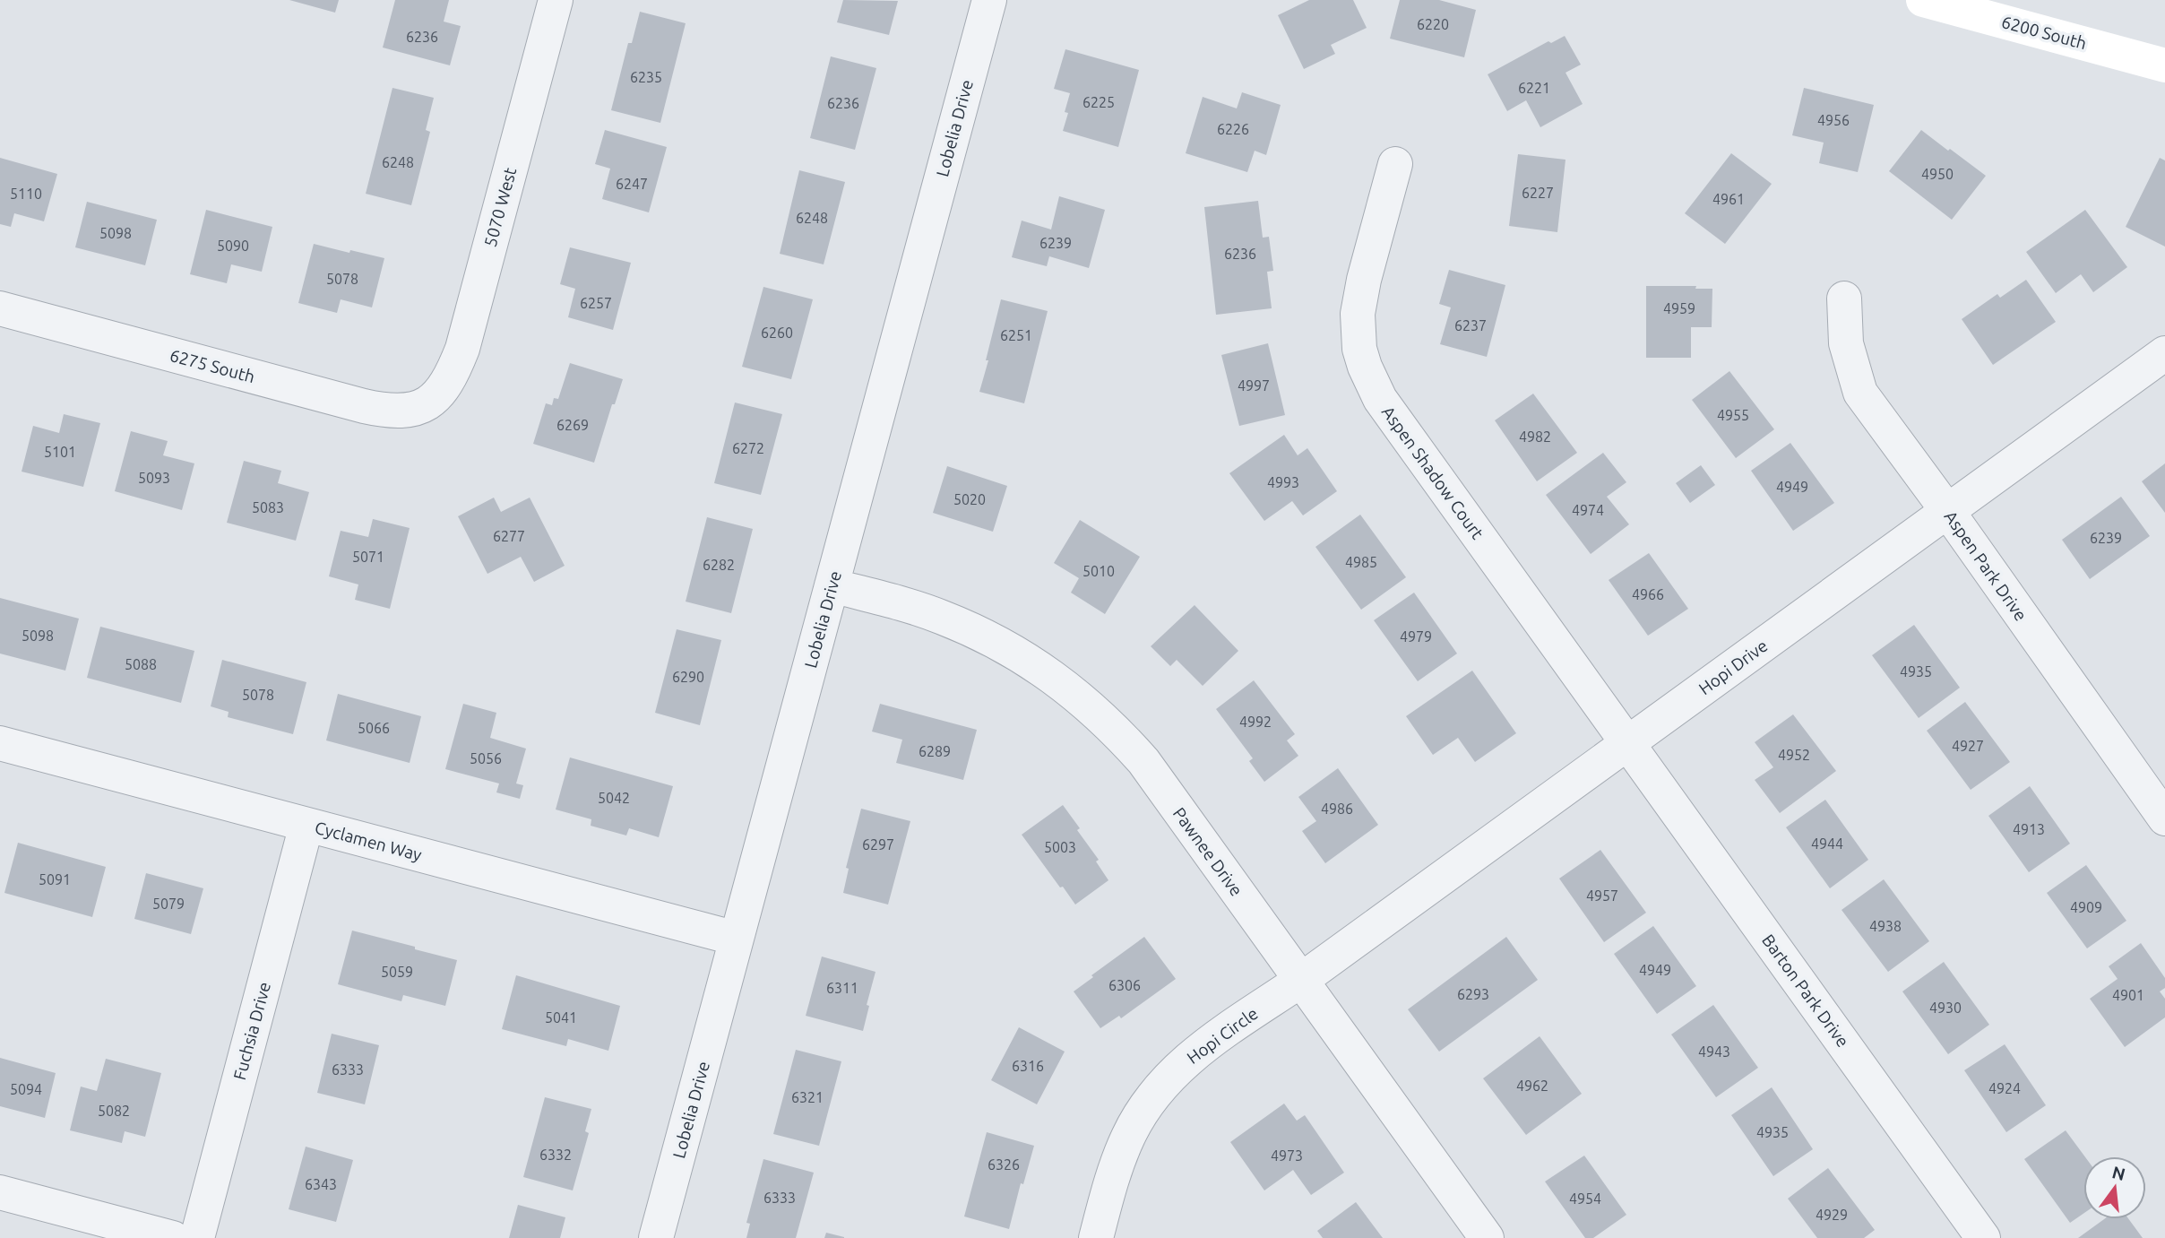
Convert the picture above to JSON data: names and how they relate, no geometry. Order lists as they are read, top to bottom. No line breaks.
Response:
{"streets":{"main road":["6200 South"],"street":["Lobelia Drive","5070 West","6275 South","Aspen Shadow Court","Aspen Park Drive","Hopi Drive","Cyclamen Way","Pawnee Drive","Barton Park Drive","Fuchsia Drive","Hopi Circle"]},"crossings":[["Lobelia Drive","Cyclamen Way"],["Lobelia Drive","Pawnee Drive"],["5070 West","6275 South"],["Aspen Shadow Court","Hopi Drive"],["Aspen Shadow Court","Barton Park Drive"],["Aspen Park Drive","Hopi Drive"],["Hopi Drive","Pawnee Drive"],["Hopi Drive","Barton Park Drive"],["Hopi Drive","Hopi Circle"],["Cyclamen Way","Fuchsia Drive"],["Pawnee Drive","Hopi Circle"]],"house_numbers":["6220","6236","6235","6221","6225","6236","4956","6226","6248","4950","6247","6227","5110","4961","6248","5098","6239","5090","6236","5078","6257","4959","6237","6260","6251","4997","4955","6269","4982","6272","5101","5093","4993","4949","5020","5083","4974","6277","6239","5071","4985","6282","5010","4966","5098","4979","5088","4935","6290","5078","4992","5066","4927","6289","4952","5056","5042","4986","4913","4944","6297","5003","5091","4957","5079","4909","4938","4949","5059","6306","6311","6293","4901","4930","5041","4943","6316","6333","4962","4924","5094","6321","5082","4935","6332","4973","6326","6343","6333","4954","4929"],"north":"top"}
